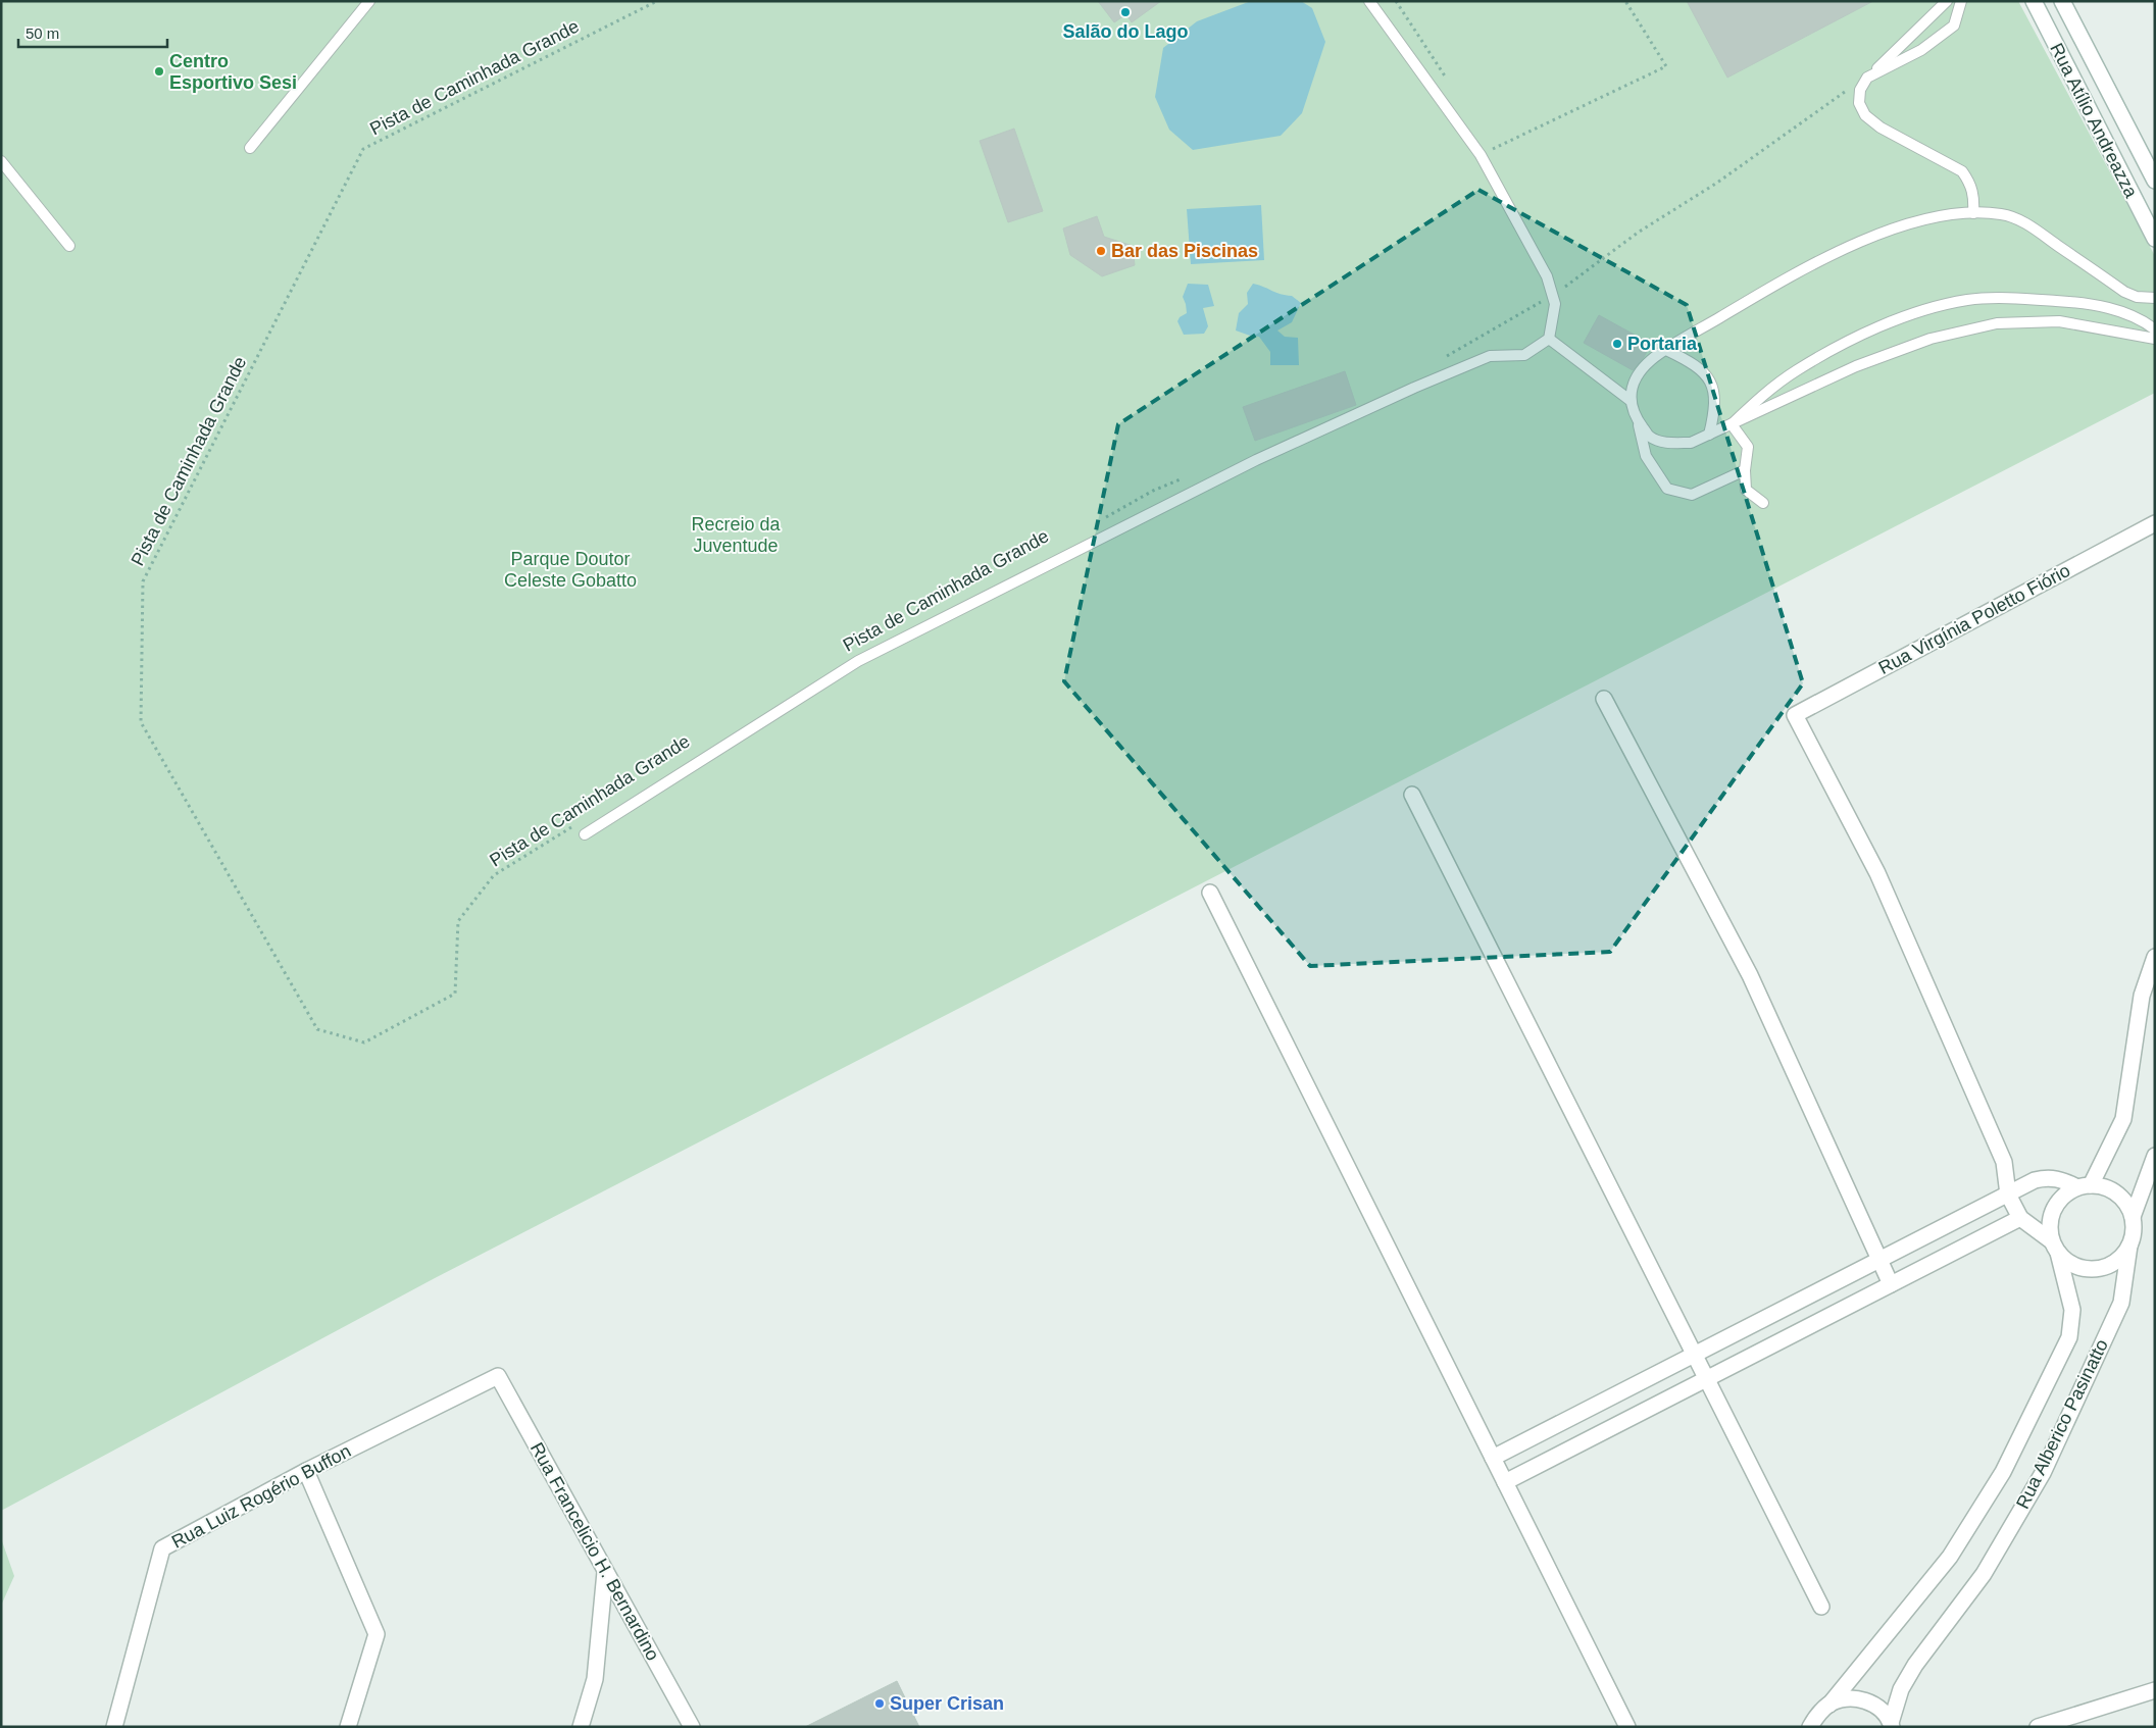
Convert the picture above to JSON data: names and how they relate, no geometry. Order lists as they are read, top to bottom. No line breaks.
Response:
{"streets":{"street":["Rua Atílio Andreazza","Rua Virgínia Poletto Fiório","Rua Alberico Pasinatto","Rua Luiz Rogério Buffon","Rua Francelicio H. Bernardino"],"path":["Pista de Caminhada Grande"]},"crossings":[["Rua Luiz Rogério Buffon","Rua Francelicio H. Bernardino"]],"parks":["Recreio da Juventude","Parque Doutor Celeste Gobatto"],"places":["Salão do Lago","Centro Esportivo Sesi","Bar das Piscinas","Portaria","Super Crisan"],"scale_bar":"50 m"}
